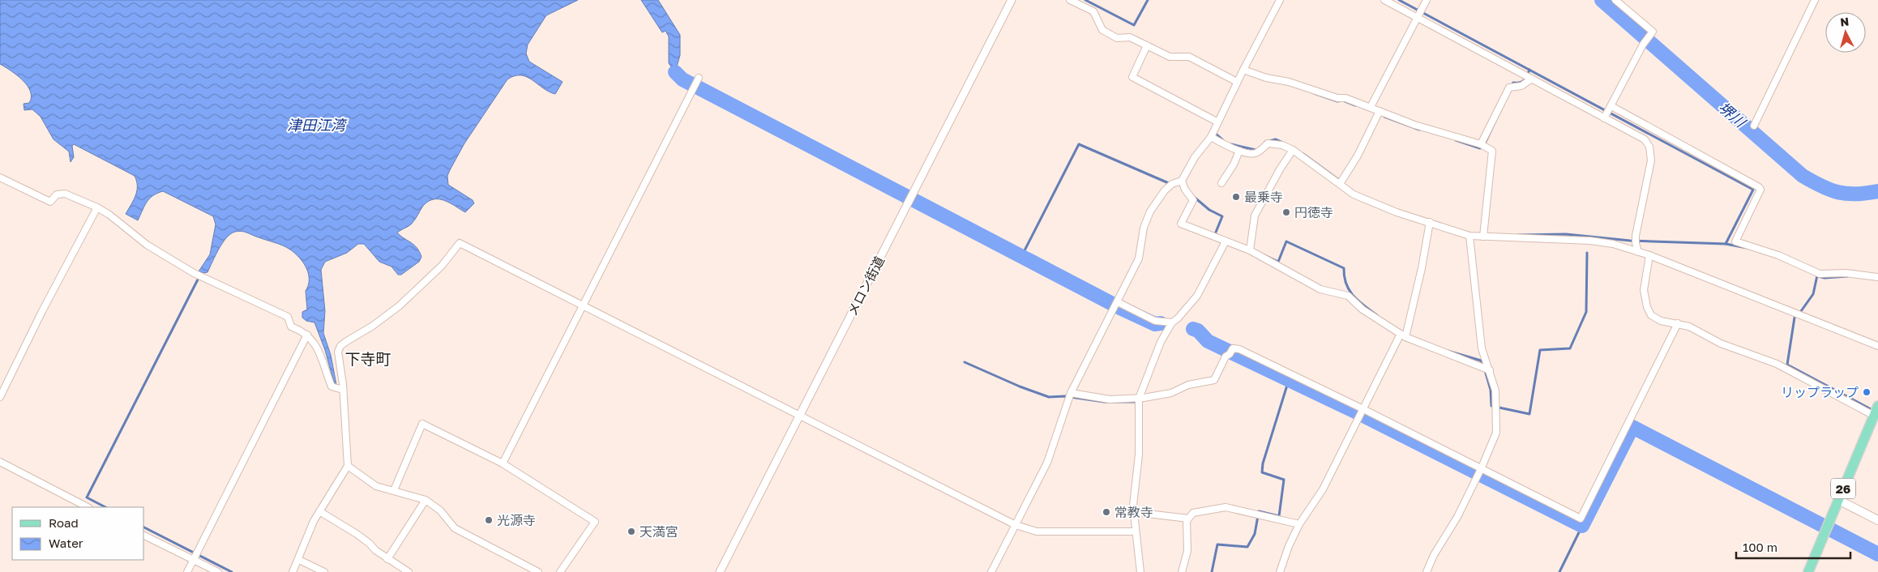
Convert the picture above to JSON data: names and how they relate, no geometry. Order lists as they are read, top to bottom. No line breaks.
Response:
{"streets":{"main road":["26"],"street":["メロン街道"]},"districts":["下寺町"],"water":["堺川","津田江湾"],"places":["最乗寺","円徳寺","リップラップ","常教寺","光源寺","天満宮"],"legend":["Road","Water"],"scale_bar":"100 m","north":"top"}
